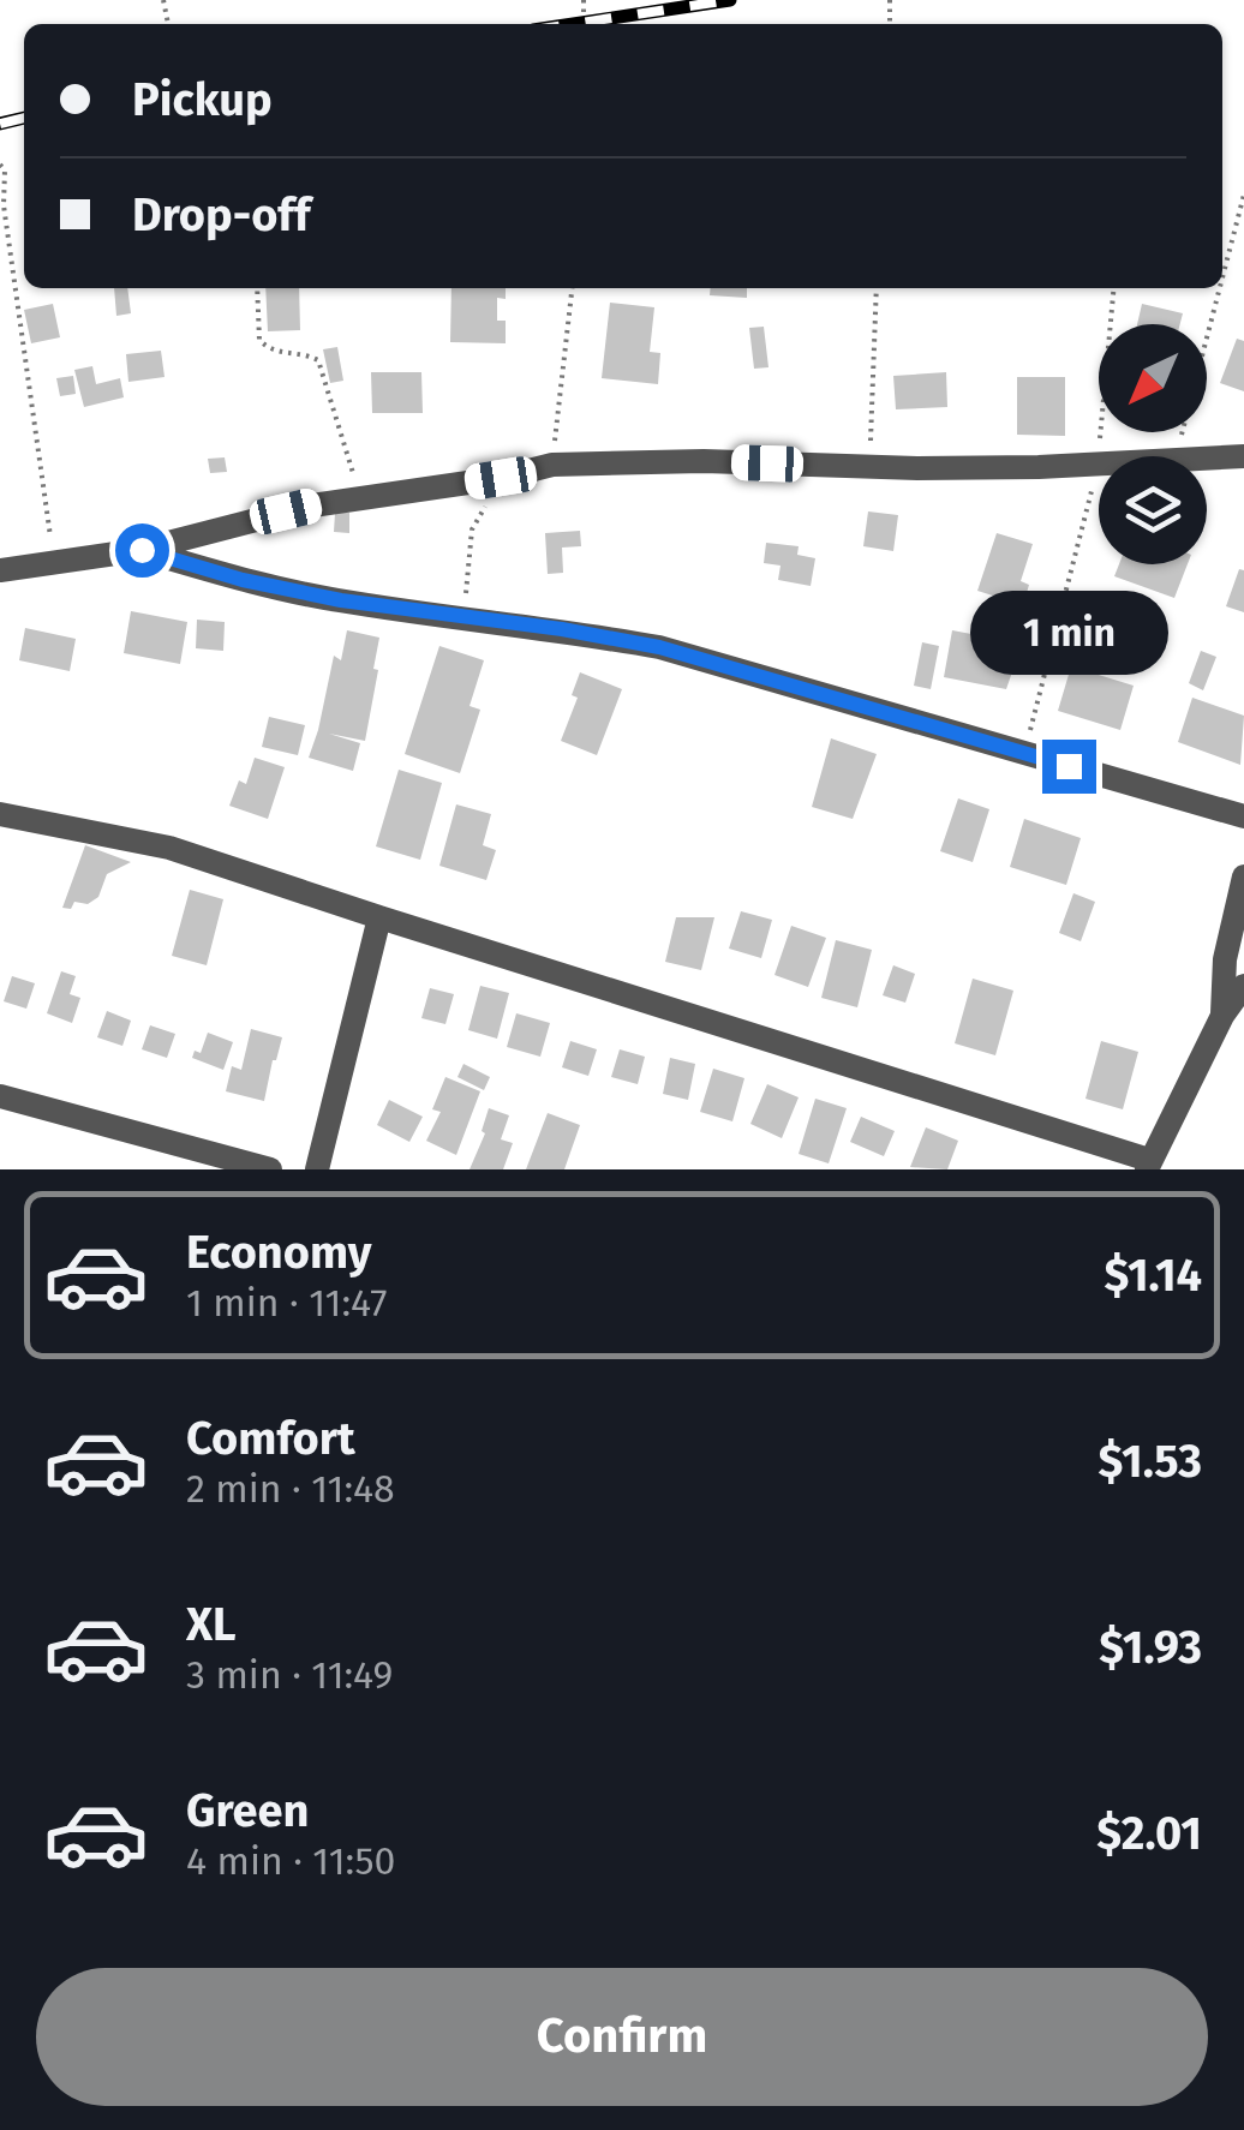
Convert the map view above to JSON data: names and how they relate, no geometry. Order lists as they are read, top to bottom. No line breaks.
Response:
{"north":"bottom left","page":{"banner":["Pickup","Drop-off"],"bubble":"1 min","list":[{"name":"Economy","note":"1 min · 11:47","value":"$1.14"},{"name":"Comfort","note":"2 min · 11:48","value":"$1.53"},{"name":"XL","note":"3 min · 11:49","value":"$1.93"},{"name":"Green","note":"4 min · 11:50","value":"$2.01"}],"buttons":"Confirm"}}
